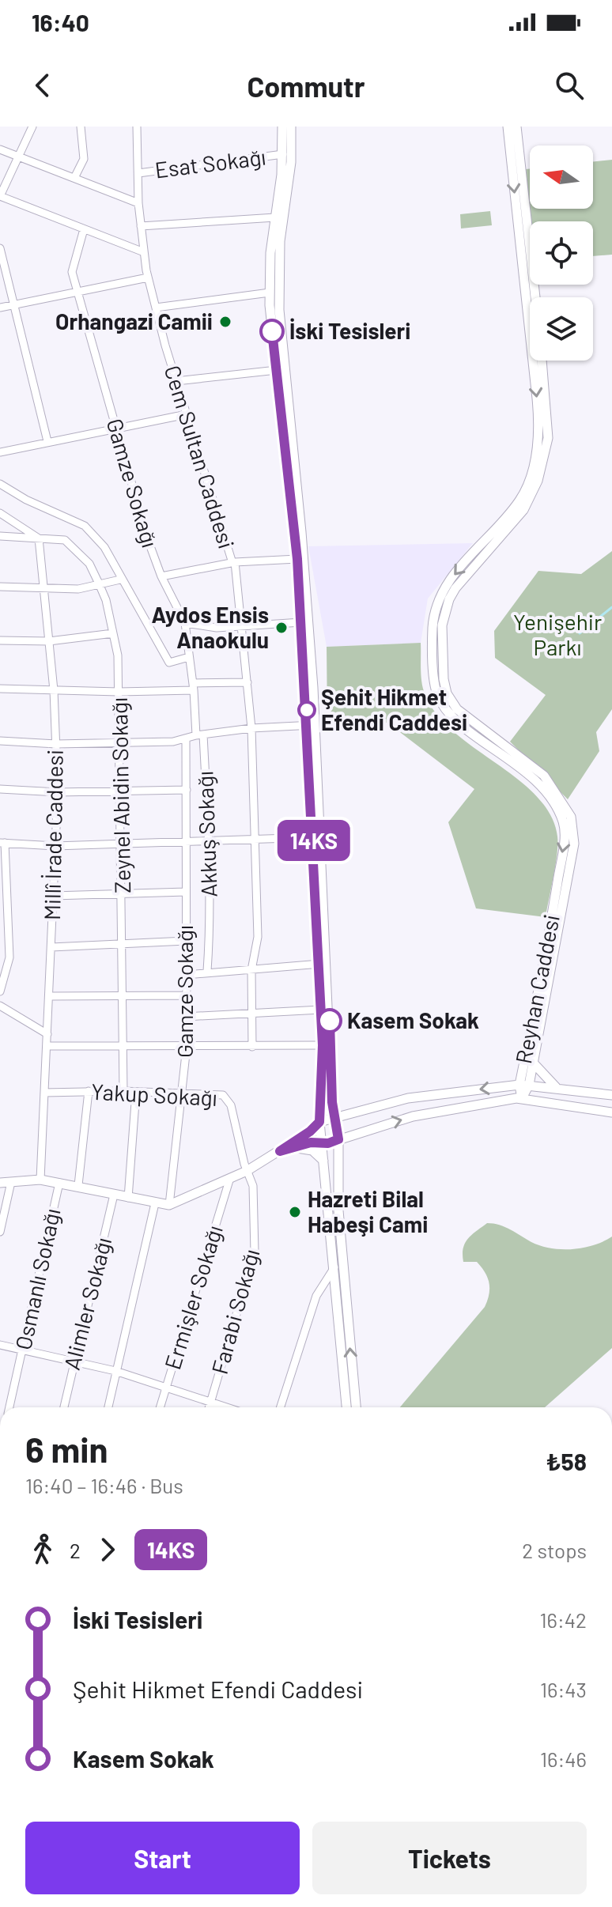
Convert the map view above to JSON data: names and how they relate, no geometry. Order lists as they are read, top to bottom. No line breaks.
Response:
{"streets":{"main road":["Reyhan Caddesi"],"street":["Esat Sokağı","Cem Sultan Caddesi","Gamze Sokağı","Zeynel Abidin Sokağı","Akkuş Sokağı","Millî İrade Caddesi","Yakup Sokağı","Osmanlı Sokağı","Ermişler Sokağı","Alimler Sokağı","Farabi Sokağı"]},"crossings":[["Esat Sokağı","Cem Sultan Caddesi"],["Gamze Sokağı","Akkuş Sokağı"],["Gamze Sokağı","Yakup Sokağı"],["Zeynel Abidin Sokağı","Millî İrade Caddesi"],["Zeynel Abidin Sokağı","Yakup Sokağı"],["Millî İrade Caddesi","Yakup Sokağı"],["Yakup Sokağı","Farabi Sokağı"]],"one_way":["Reyhan Caddesi"],"parks":["Yenişehir Parkı"],"places":["Orhangazi Camii","İski Tesisleri","Aydos Ensis Anaokulu","Şehit Hikmet Efendi Caddesi","Kasem Sokak","Hazreti Bilal Habeşi Cami"],"lines":["bus line 14KS"],"north":"left","page":{"status":"16:40","header":"Commutr","on_map":"14KS","heading":["6 min","16:40 – 16:46 · Bus","₺58"],"legs":["2","14KS","2 stops"],"list":[{"name":"İski Tesisleri","value":"16:42"},{"name":"Şehit Hikmet Efendi Caddesi","value":"16:43"},{"name":"Kasem Sokak","value":"16:46"}],"buttons":["Start","Tickets"]}}
